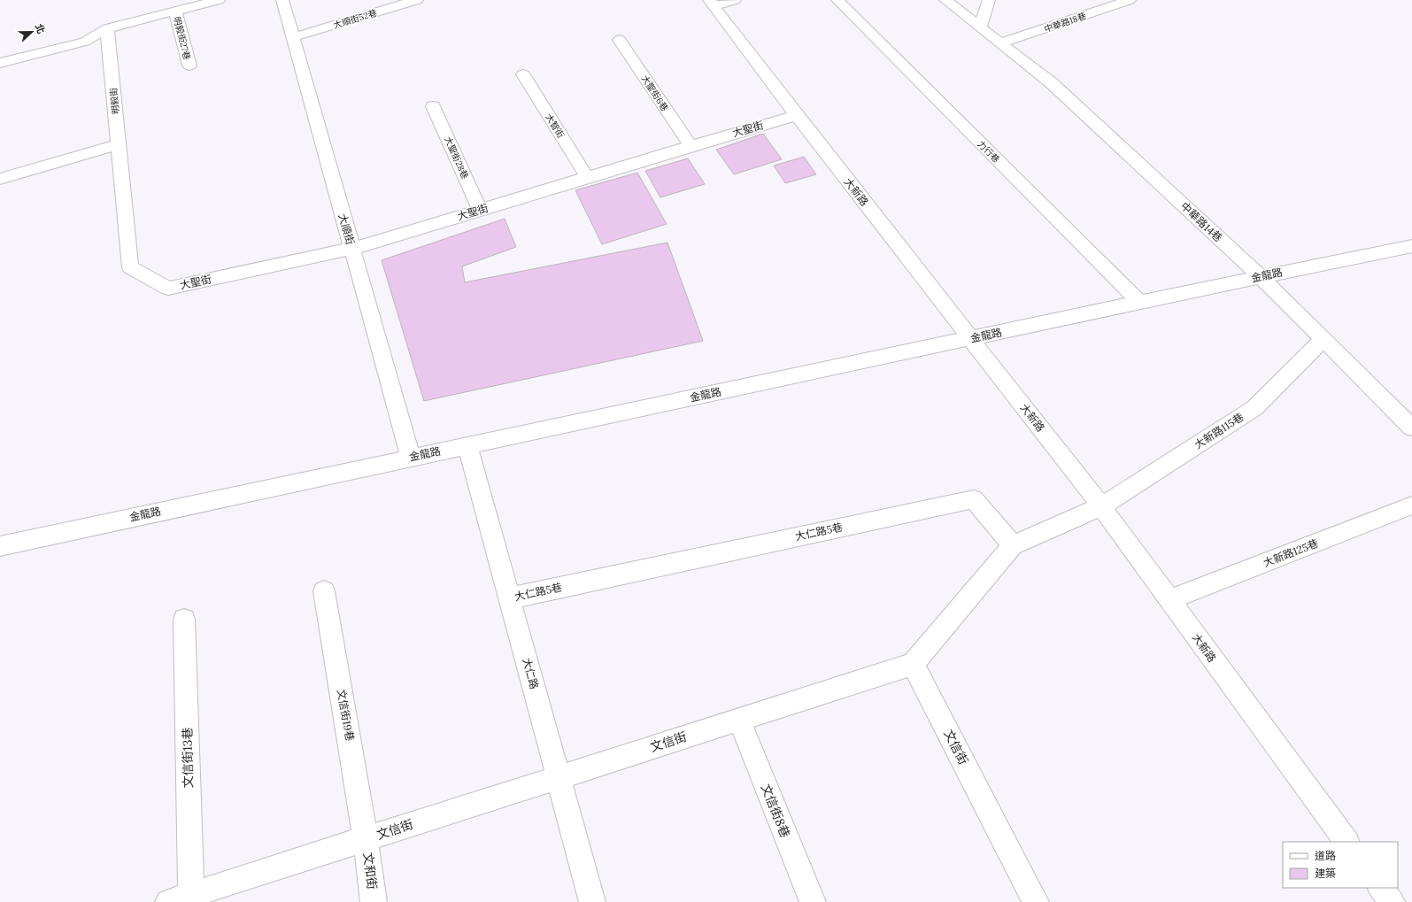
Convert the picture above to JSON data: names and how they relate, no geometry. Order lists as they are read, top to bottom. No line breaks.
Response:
{"streets":{"street":["大順街52巷","中華路18巷","明毅街27巷","大聖街6巷","明毅街","大智街","大聖街","力行巷","大聖街28巷","大新路","中華路14巷","大順街","金龍路","大新路115巷","大仁路5巷","大新路125巷","大仁路","文信街19巷","文信街","文信街13巷","文信街8巷","文和街"]},"crossings":[["大順街52巷","大順街"],["中華路18巷","中華路14巷"],["大聖街6巷","大聖街"],["明毅街","大聖街"],["大智街","大聖街"],["大聖街","大聖街28巷"],["大聖街","大新路"],["大聖街","大順街"],["力行巷","金龍路"],["大新路","金龍路"],["大新路","大新路115巷"],["大新路","大新路125巷"],["中華路14巷","金龍路"],["中華路14巷","大新路115巷"],["大順街","金龍路"],["金龍路","大仁路"],["大仁路5巷","大仁路"],["大仁路","文信街"],["文信街19巷","文信街"],["文信街19巷","文和街"],["文信街","文信街13巷"],["文信街","文信街8巷"],["文信街","文和街"]],"legend":["道路","建築"],"north":"right"}
